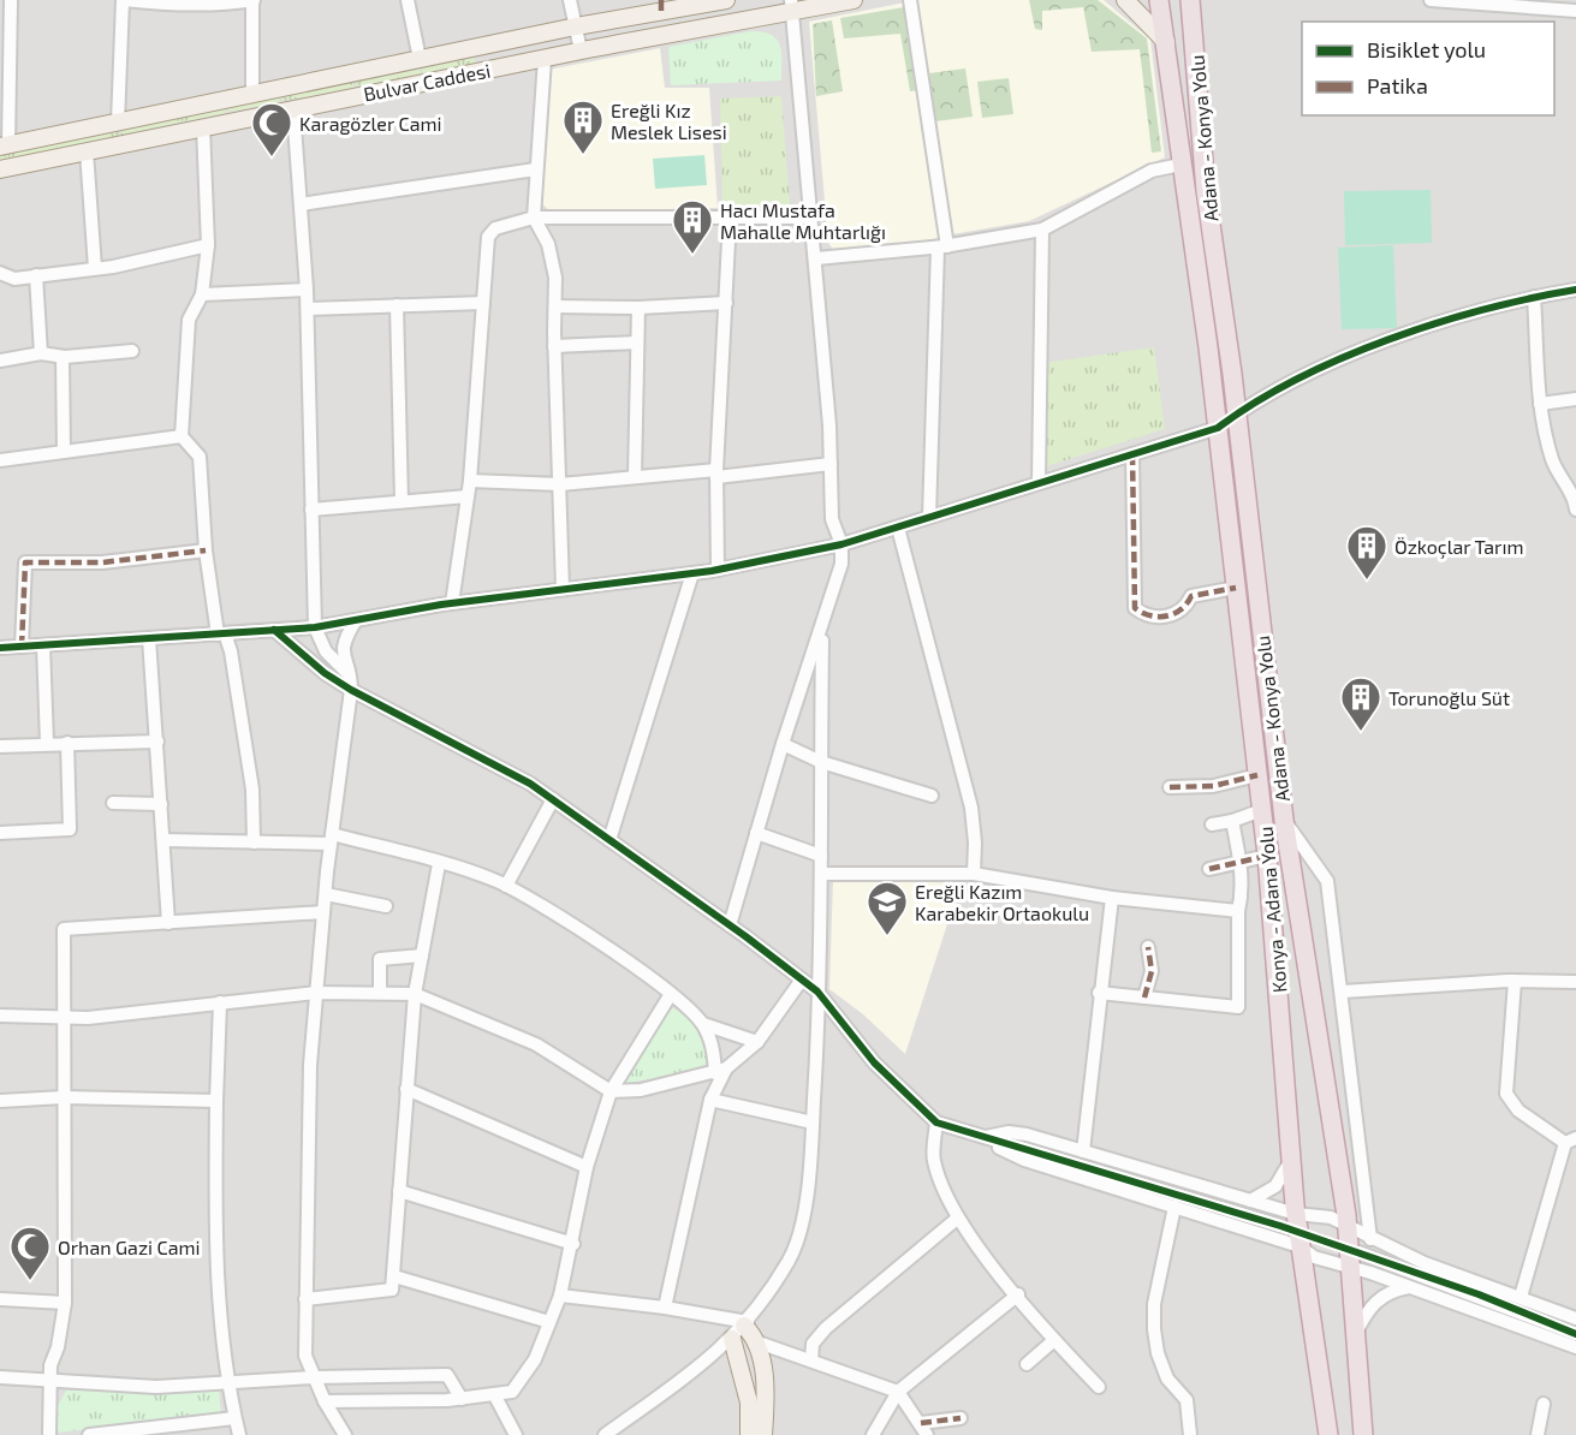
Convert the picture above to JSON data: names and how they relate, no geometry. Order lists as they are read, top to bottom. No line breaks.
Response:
{"streets":{"highway":["Adana - Konya Yolu","Konya - Adana Yolu"],"main road":["Bulvar Caddesi"]},"places":{"building":["Ereğli Kız Meslek Lisesi","Hacı Mustafa Mahalle Muhtarlığı","Özkoçlar Tarım","Torunoğlu Süt"],"mosque":["Karagözler Cami","Orhan Gazi Cami"],"school or university":["Ereğli Kazım Karabekir Ortaokulu"]},"legend":["Bisiklet yolu","Patika"]}
